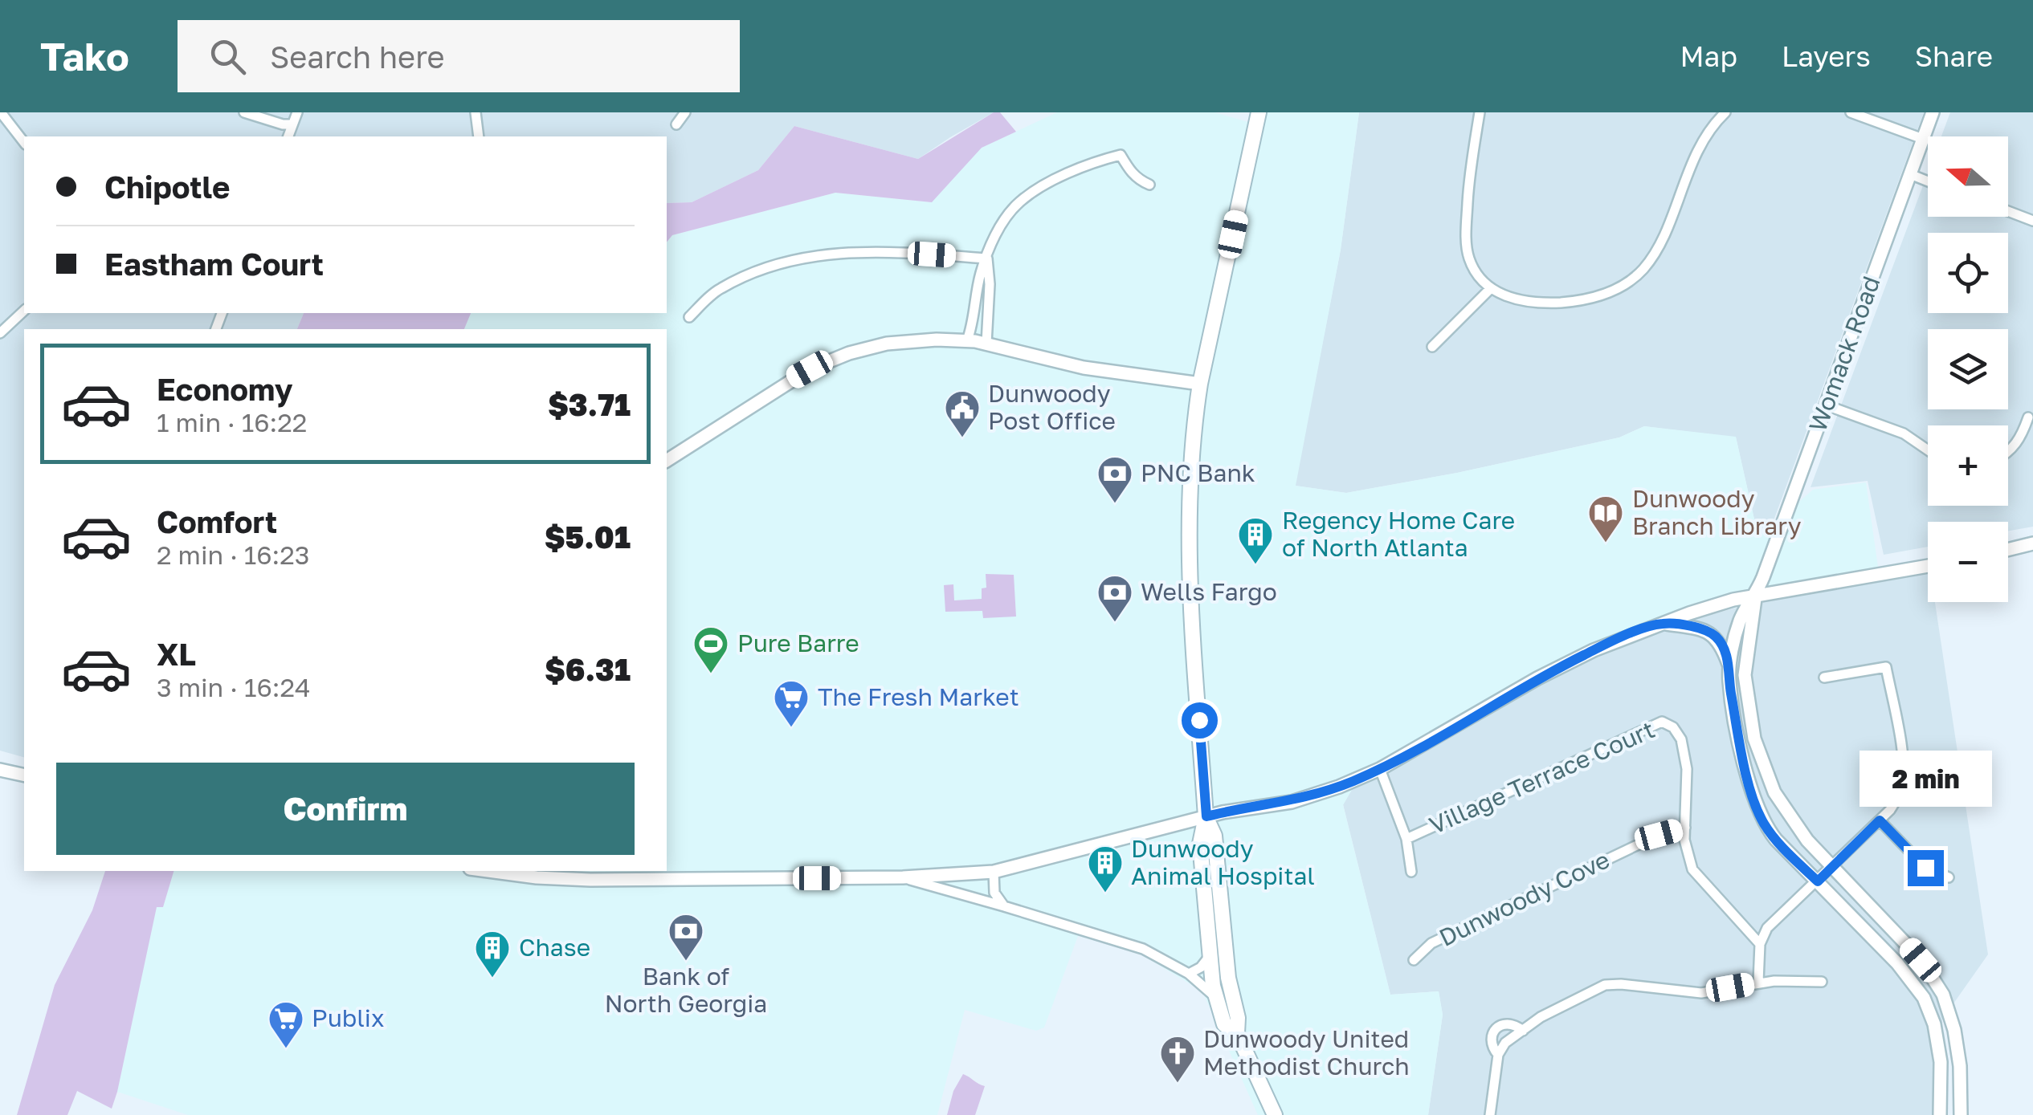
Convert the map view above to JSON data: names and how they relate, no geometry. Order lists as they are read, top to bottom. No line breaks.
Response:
{"streets":{"street":["Womack Road","Village Terrace Court","Dunwoody Cove"]},"crossings":[["Village Terrace Court","Dunwoody Cove"]],"places":{"public building":["Dunwoody Post Office"],"bank":["PNC Bank","Wells Fargo","Bank of North Georgia"],"library":["Dunwoody Branch Library"],"building":["Regency Home Care of North Atlanta","Dunwoody Animal Hospital","Chase"],"sports":["Pure Barre"],"supermarket":["The Fresh Market","Publix"],"church":["Dunwoody United Methodist Church"]},"north":"left","page":{"header":"Tako","search":"Search here","nav":["Map","Layers","Share"],"map_buttons":["+","−"],"banner":["Chipotle","Eastham Court"],"list":[{"name":"Economy","note":"1 min · 16:22","value":"$3.71"},{"name":"Comfort","note":"2 min · 16:23","value":"$5.01"},{"name":"XL","note":"3 min · 16:24","value":"$6.31"}],"buttons":"Confirm","bubble":"2 min"}}
